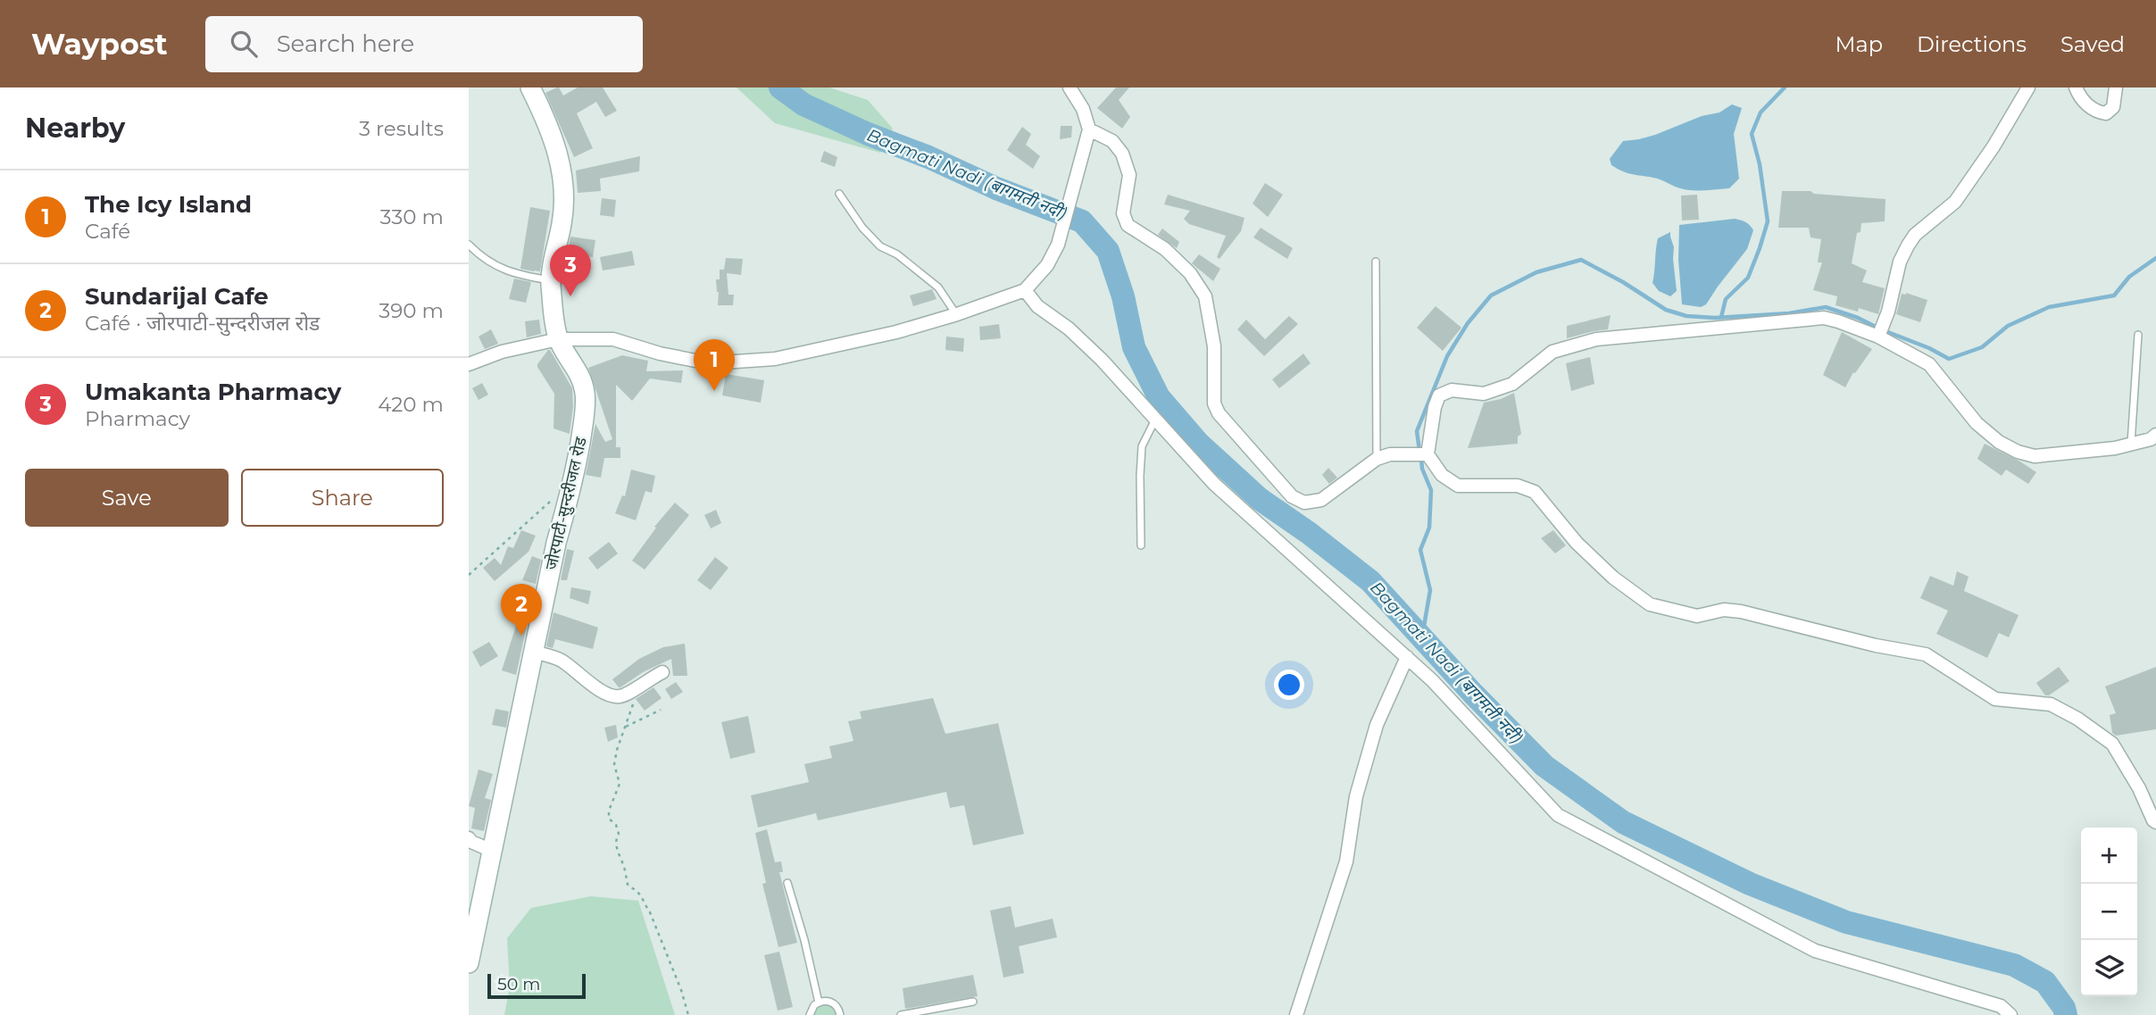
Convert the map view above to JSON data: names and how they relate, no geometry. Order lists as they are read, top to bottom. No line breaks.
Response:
{"streets":{"main road":["जोरपाटी-सुन्दरीजल रोड"]},"water":["Bagmati Nadi (बागमती नदी)"],"scale_bar":"50 m","page":{"header":"Waypost","search":"Search here","nav":["Map","Directions","Saved"],"heading":["Nearby","3 results"],"list":[{"mark":"1","name":"The Icy Island","note":"Café","value":"330 m"},{"mark":"2","name":"Sundarijal Cafe","note":"Café · जोरपाटी-सुन्दरीजल रोड","value":"390 m"},{"mark":"3","name":"Umakanta Pharmacy","note":"Pharmacy","value":"420 m"}],"pins":["3","1","2"],"buttons":["Save","Share"],"map_buttons":["+","−"],"scale":"50 m"}}
